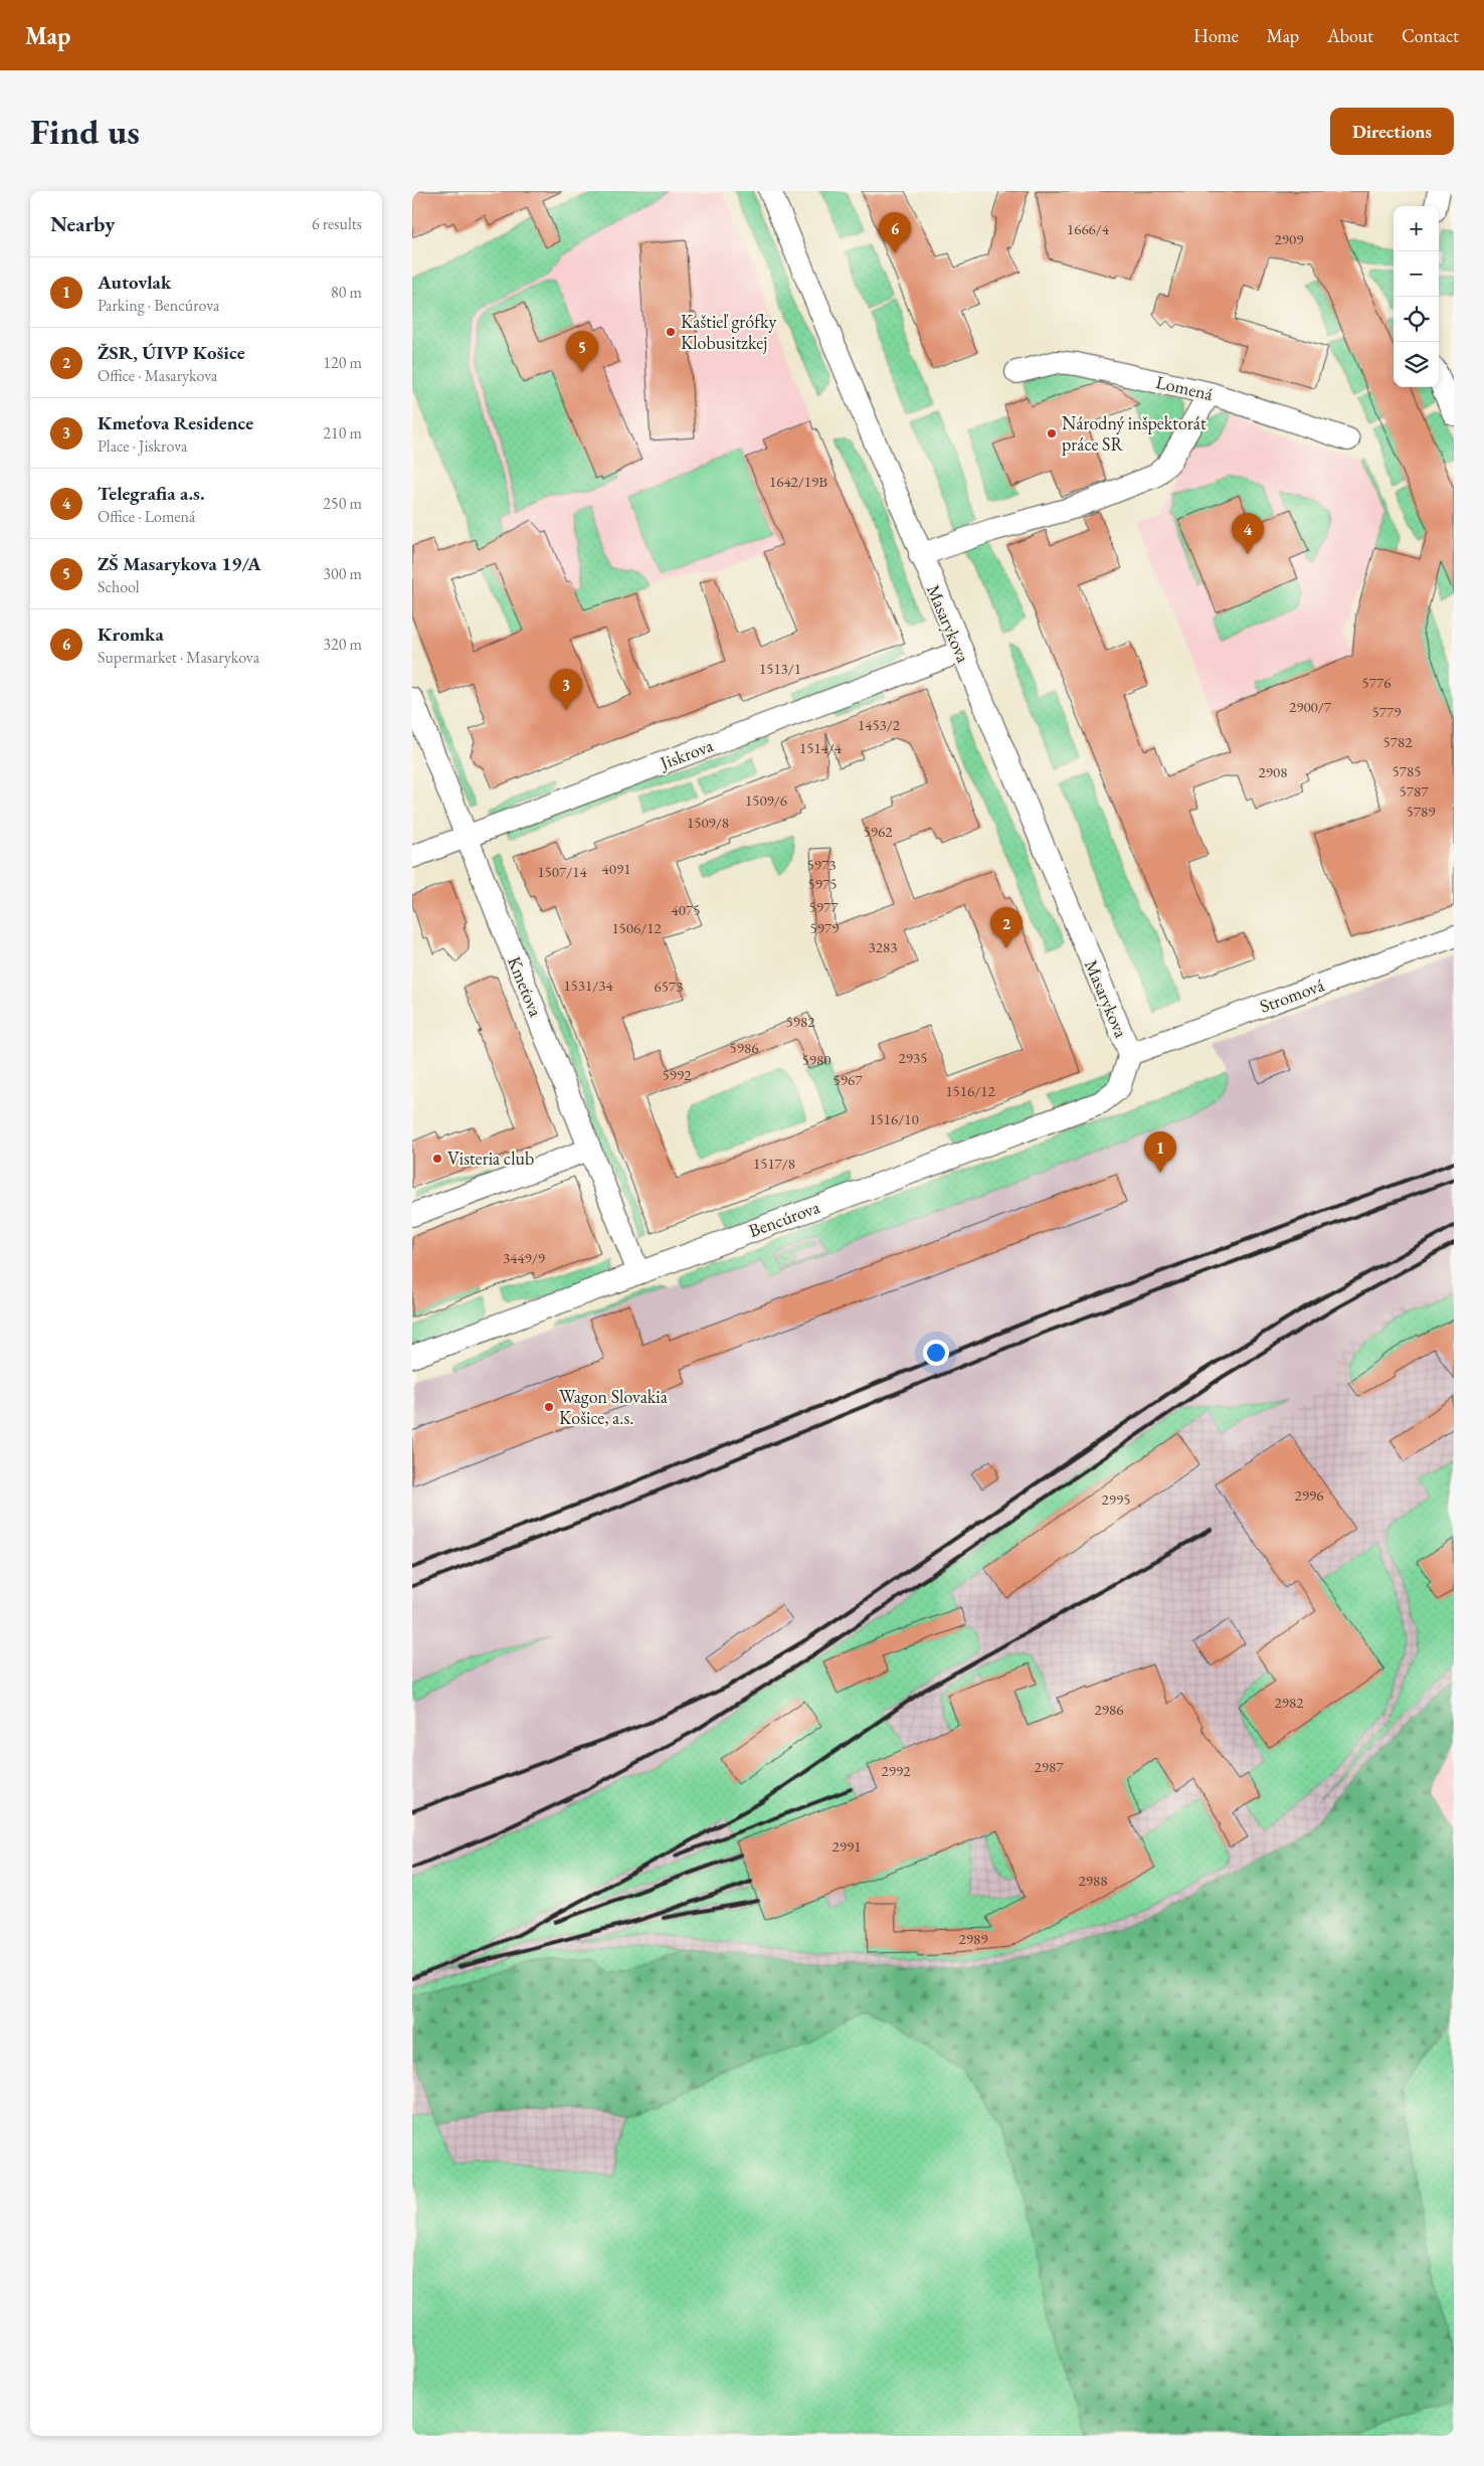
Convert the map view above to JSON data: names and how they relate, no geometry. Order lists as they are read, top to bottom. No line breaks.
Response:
{"streets":{"street":["Lomená","Masarykova","Jiskrova","Kmeťova","Stromová","Bencúrova"]},"crossings":[["Masarykova","Jiskrova"],["Masarykova","Stromová"],["Masarykova","Bencúrova"],["Jiskrova","Kmeťova"],["Kmeťova","Bencúrova"],["Stromová","Bencúrova"]],"places":["Kaštieľ grófky Klobusitzkej","Národný inšpektorát práce SR","Visteria club","Wagon Slovakia Košice, a.s."],"house_numbers":["1666/4","2909","1642/19B","1513/1","5776","2900/7","5779","1453/2","5782","1514/4","5785","2908","5787","1509/6","5789","1509/8","5962","5973","4091","1507/14","5975","5977","4075","1506/12","5979","3283","1531/34","6573","5982","5986","2935","5980","5992","5967","1516/12","1516/10","1517/8","3449/9","2996","2995","2982","2986","2987","2992","2991","2988","2989"],"page":{"header":"Map","nav":["Home","Map","About","Contact"],"buttons":"Directions","title":"Find us","heading":["Nearby","6 results"],"map_buttons":["+","−"],"pins":["6","5","4","3","2","1"],"list":[{"mark":"1","name":"Autovlak","note":"Parking · Bencúrova","value":"80 m"},{"mark":"2","name":"ŽSR, ÚIVP Košice","note":"Office · Masarykova","value":"120 m"},{"mark":"3","name":"Kmeťova Residence","note":"Place · Jiskrova","value":"210 m"},{"mark":"4","name":"Telegrafia a.s.","note":"Office · Lomená","value":"250 m"},{"mark":"5","name":"ZŠ Masarykova 19/A","note":"School","value":"300 m"},{"mark":"6","name":"Kromka","note":"Supermarket · Masarykova","value":"320 m"}]}}
